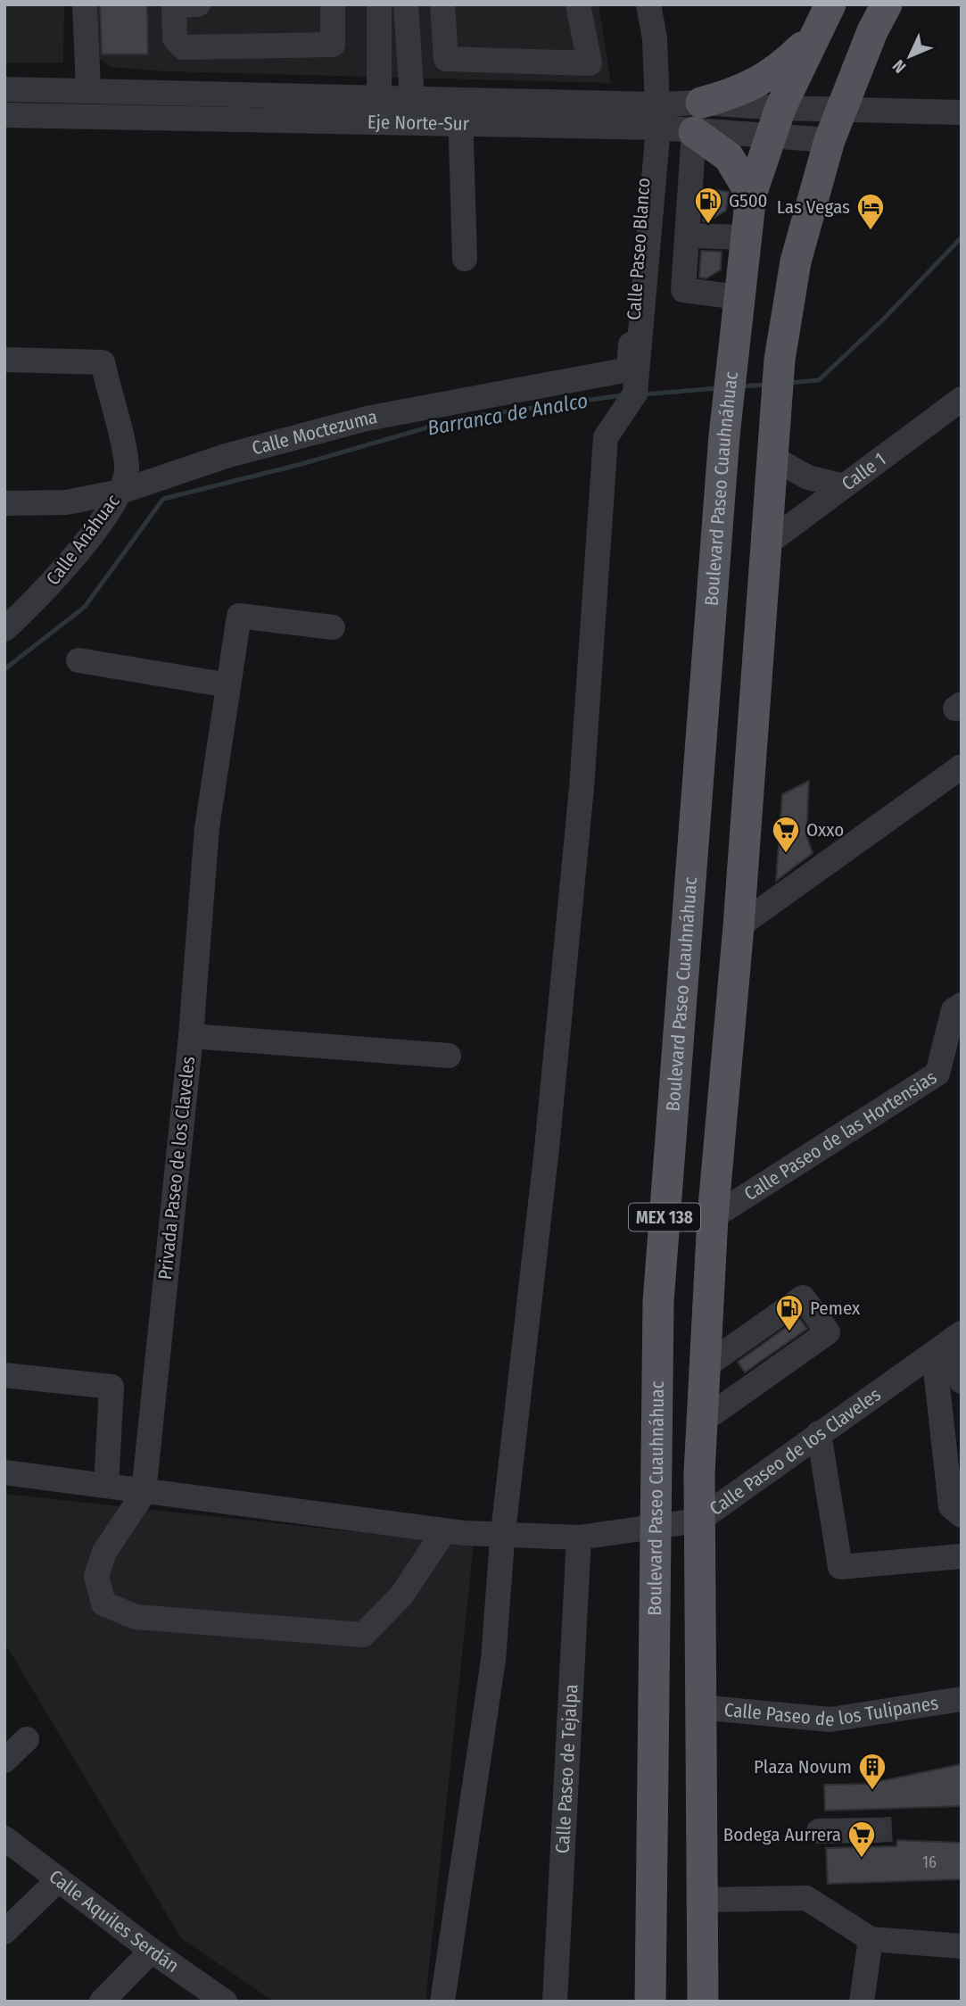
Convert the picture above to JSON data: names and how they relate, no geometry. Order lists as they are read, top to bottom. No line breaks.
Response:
{"streets":{"main road":["Boulevard Paseo Cuauhnáhuac","MEX 138"],"street":["Eje Norte-Sur","Calle Paseo Blanco","Calle Moctezuma","Calle 1","Calle Anáhuac","Calle Paseo de las Hortensias","Privada Paseo de los Claveles","Calle Paseo de los Claveles","Calle Paseo de los Tulipanes","Calle Paseo de Tejalpa","Calle Aquiles Serdán"]},"crossings":[["Eje Norte-Sur","Calle Paseo Blanco"],["Eje Norte-Sur","Boulevard Paseo Cuauhnáhuac"],["Eje Norte-Sur","MEX 138"],["Calle Paseo Blanco","Calle Moctezuma"],["Calle Moctezuma","Calle Anáhuac"],["Calle 1","MEX 138"],["Boulevard Paseo Cuauhnáhuac","Calle Paseo de los Claveles"],["Calle Paseo de las Hortensias","MEX 138"],["MEX 138","Calle Paseo de los Claveles"],["MEX 138","Calle Paseo de los Tulipanes"],["Calle Paseo de los Claveles","Calle Paseo de Tejalpa"]],"water":["Barranca de Analco"],"places":{"fuel station":["G500","Pemex"],"hotel":["Las Vegas"],"supermarket":["Oxxo","Bodega Aurrera"],"building":["Plaza Novum"]},"house_numbers":["16"],"north":"bottom left"}
